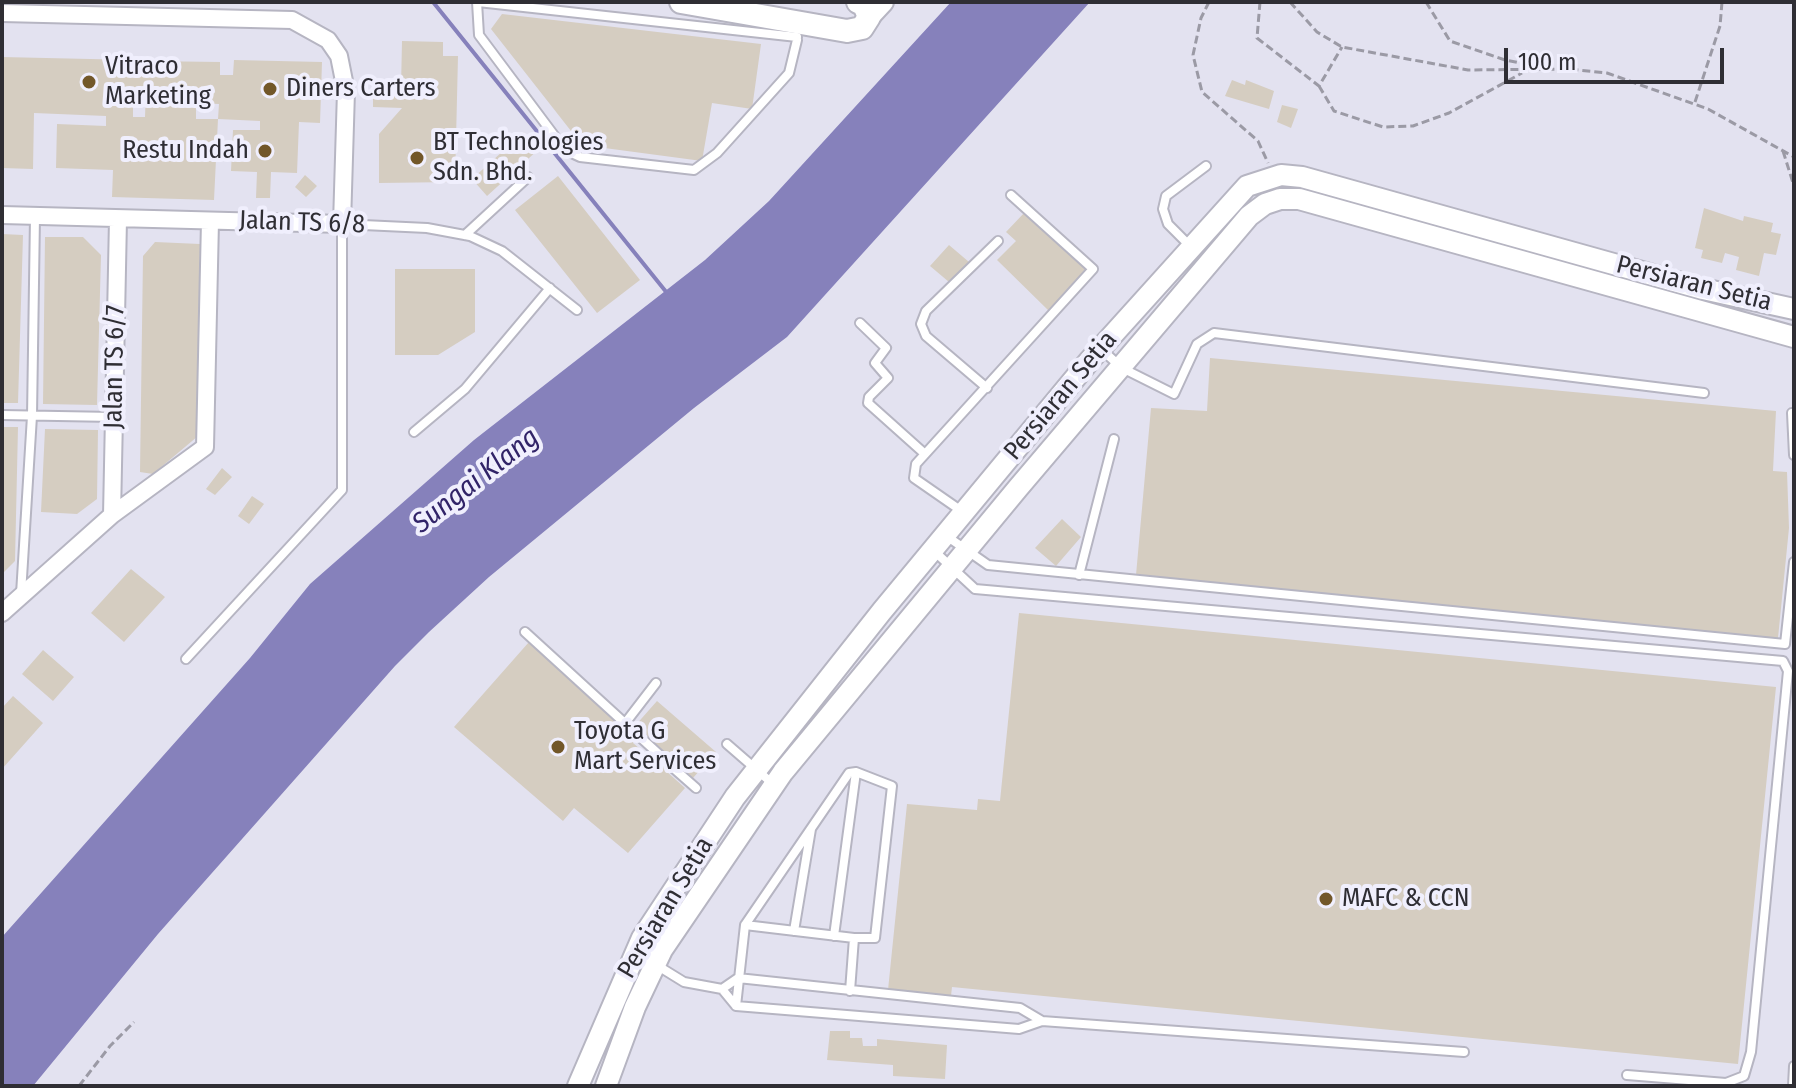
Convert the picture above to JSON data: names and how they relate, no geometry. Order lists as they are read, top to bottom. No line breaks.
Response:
{"streets":{"street":["Jalan TS 6/8","Persiaran Setia","Jalan TS 6/7"]},"crossings":[["Jalan TS 6/8","Jalan TS 6/7"]],"water":["Sungai Klang"],"places":["Vitraco Marketing","Diners Carters","Restu Indah","BT Technologies Sdn. Bhd.","Toyota G Mart Services","MAFC & CCN"],"scale_bar":"100 m"}
